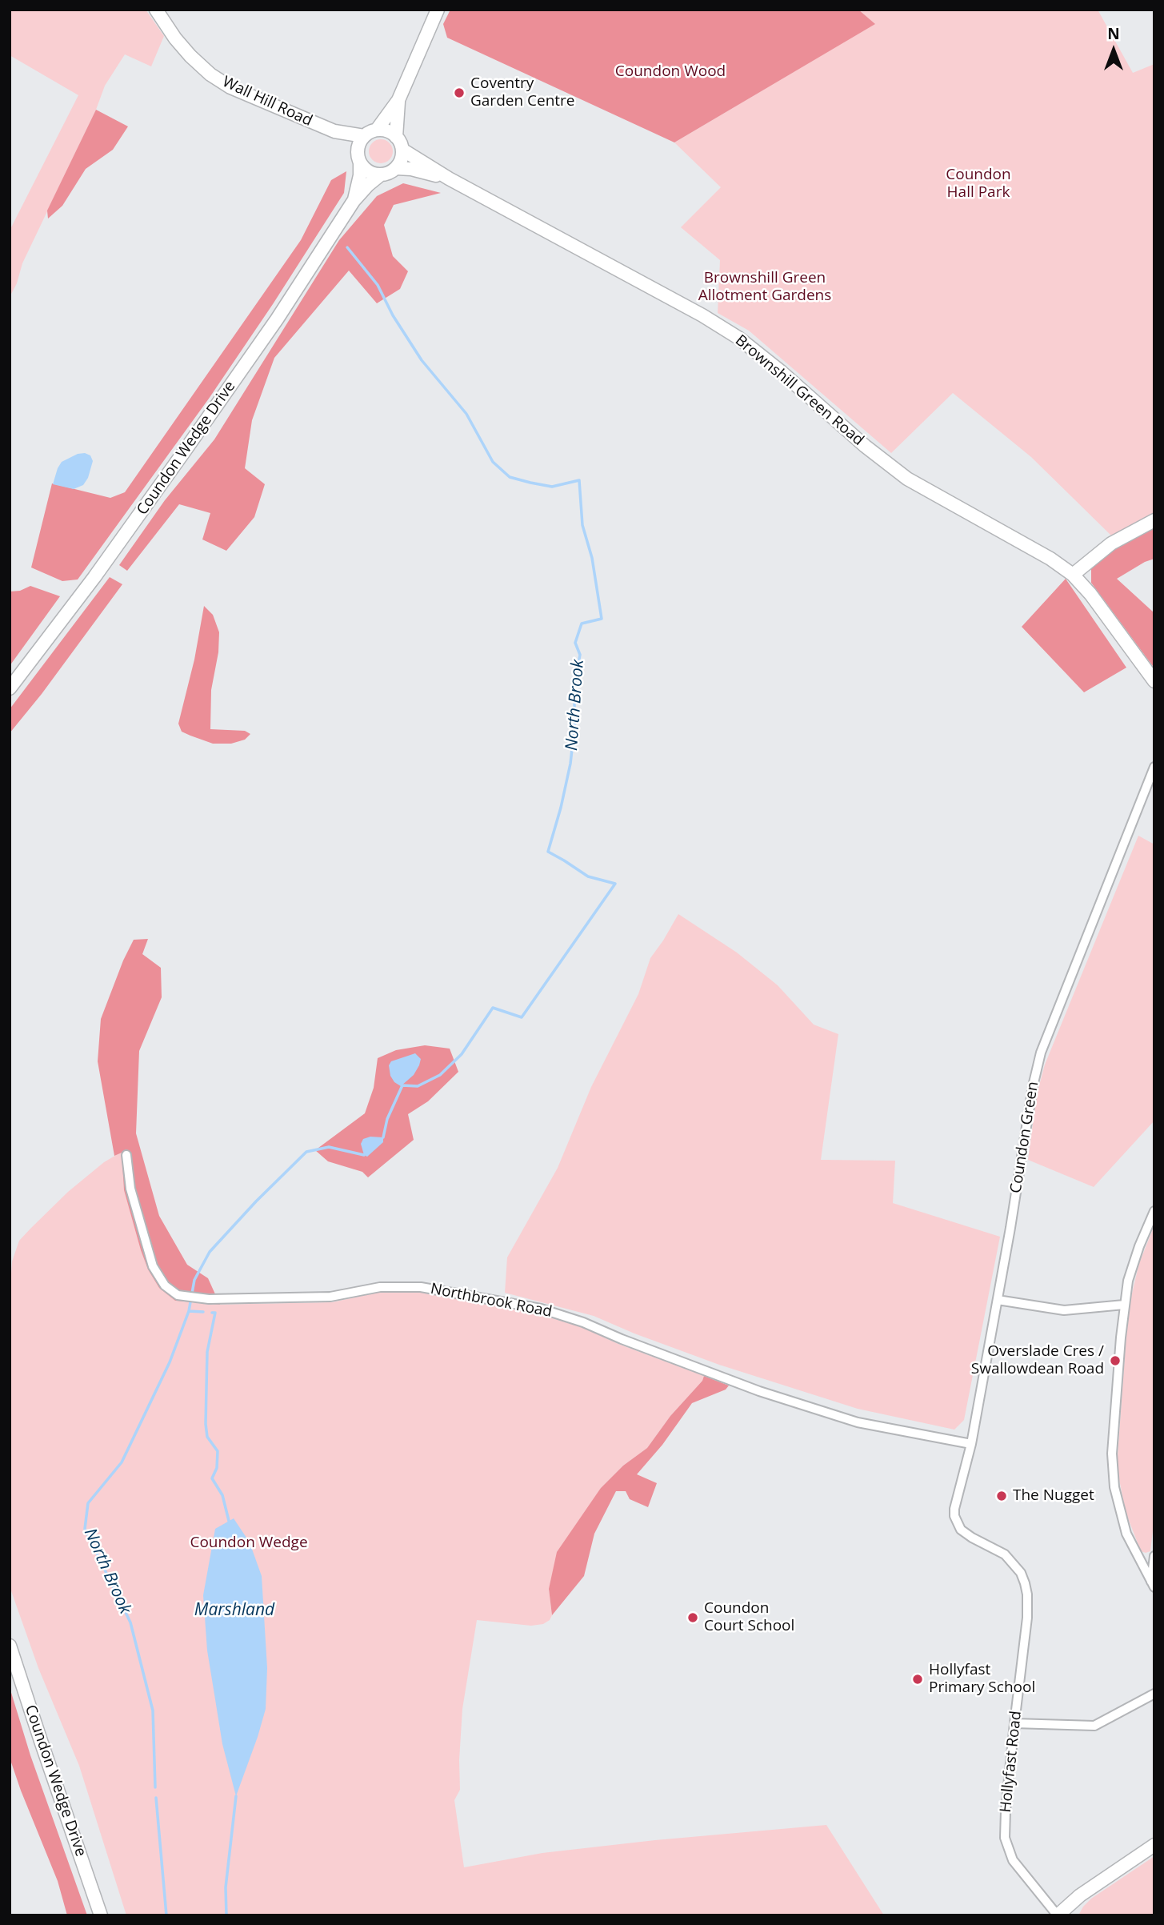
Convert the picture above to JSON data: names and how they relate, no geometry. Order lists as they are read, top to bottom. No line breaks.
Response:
{"streets":{"street":["Wall Hill Road","Brownshill Green Road","Coundon Wedge Drive","Coundon Green","Northbrook Road","Hollyfast Road"]},"crossings":[["Wall Hill Road","Brownshill Green Road"],["Wall Hill Road","Coundon Wedge Drive"],["Brownshill Green Road","Coundon Wedge Drive"],["Coundon Green","Northbrook Road"],["Coundon Green","Hollyfast Road"]],"water":["North Brook","Marshland"],"parks":["Coundon Wood","Coundon Hall Park","Brownshill Green Allotment Gardens","Coundon Wedge"],"places":["Coventry Garden Centre","Overslade Cres / Swallowdean Road","The Nugget","Coundon Court School","Hollyfast Primary School"],"north":"top"}
